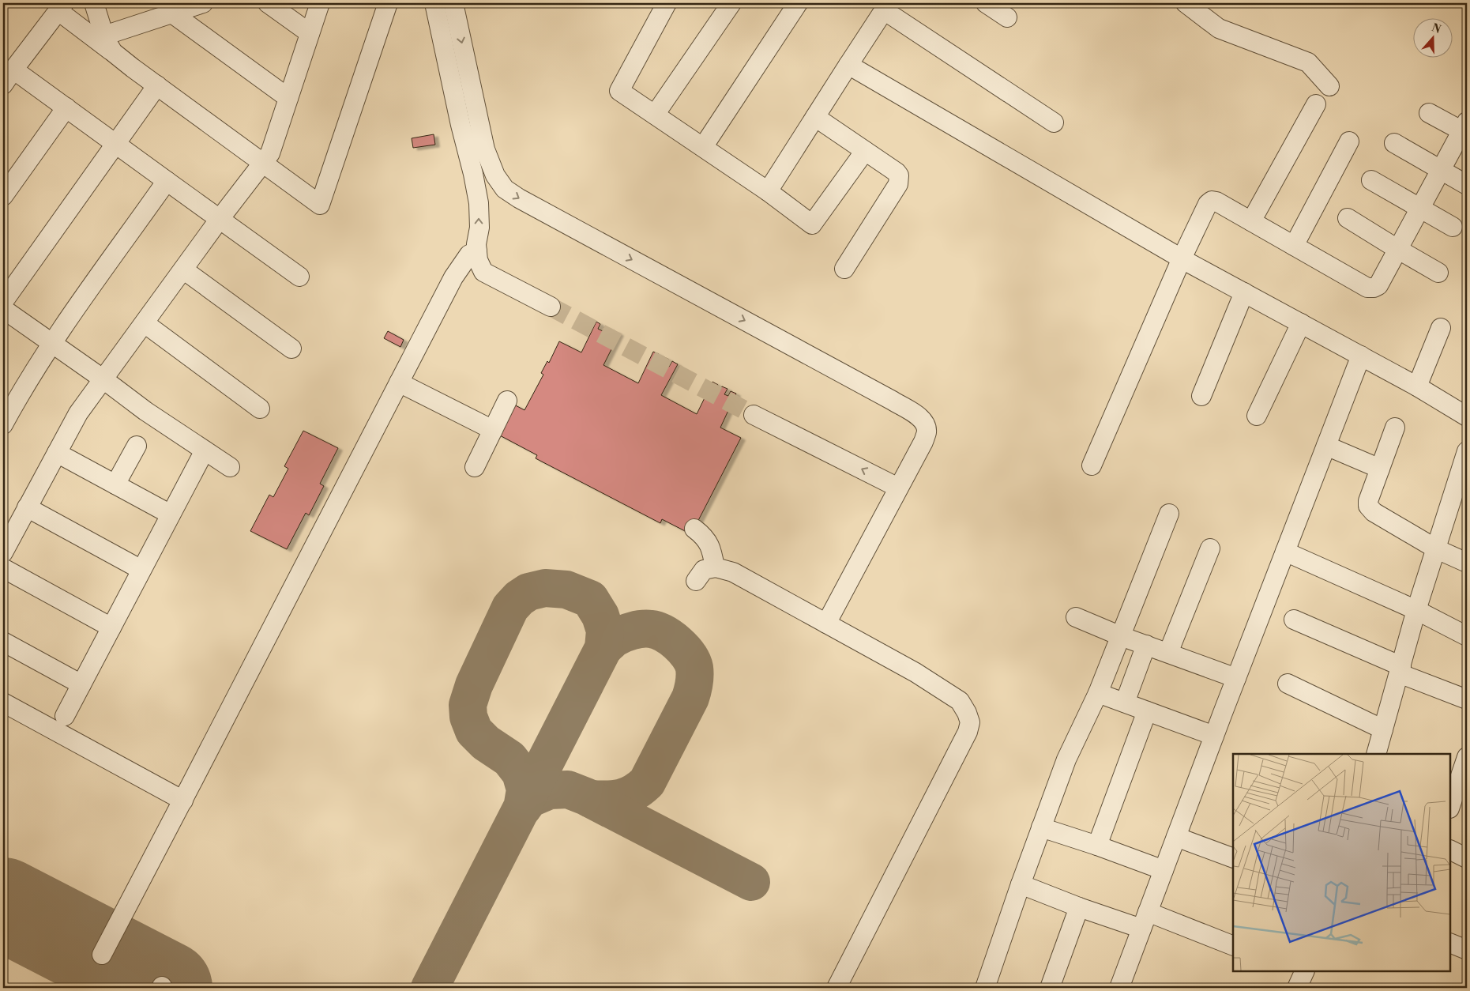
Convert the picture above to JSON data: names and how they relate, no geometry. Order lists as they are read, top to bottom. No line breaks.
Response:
{"north":"top"}
